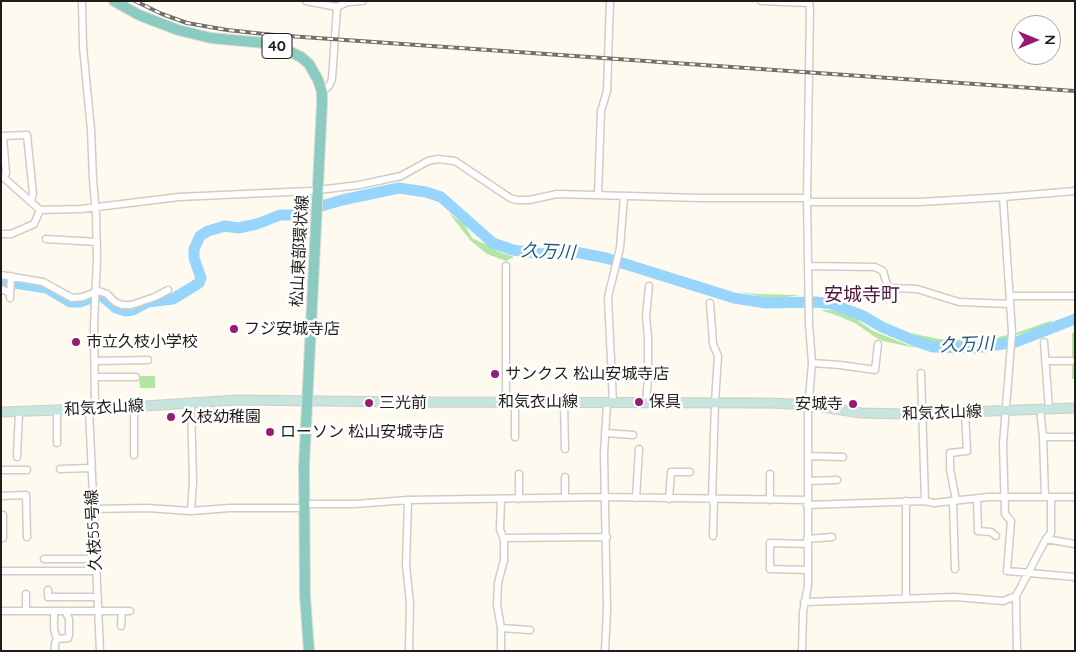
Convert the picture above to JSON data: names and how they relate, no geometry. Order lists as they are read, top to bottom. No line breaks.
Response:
{"streets":{"main road":["40","松山東部環状線","和気衣山線"],"street":["久枝55号線"]},"crossings":[["松山東部環状線","和気衣山線"],["和気衣山線","久枝55号線"]],"districts":["安城寺町"],"water":["久万川"],"places":["フジ安城寺店","市立久枝小学校","サンクス 松山安城寺店","保具","三光前","安城寺","久枝幼稚園","ローソン 松山安城寺店"],"north":"right"}
